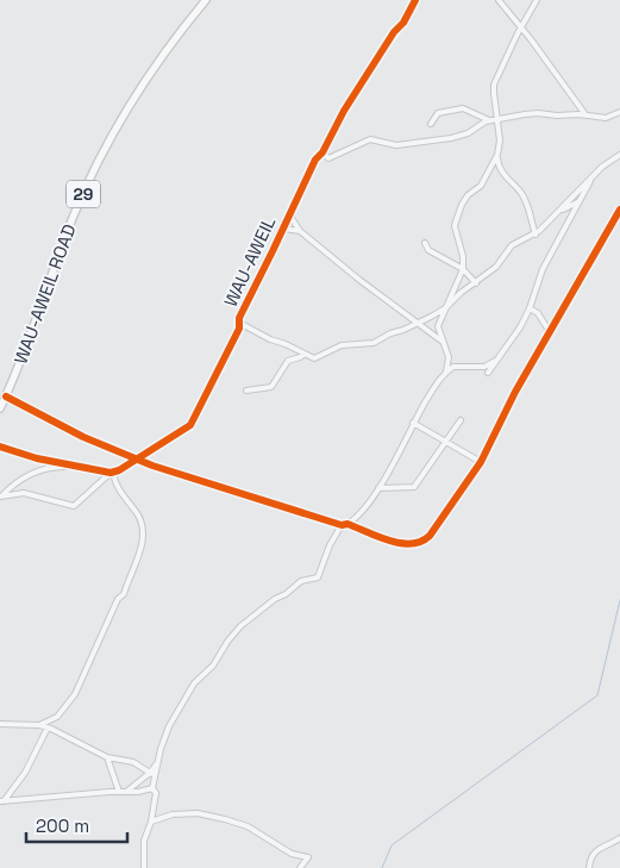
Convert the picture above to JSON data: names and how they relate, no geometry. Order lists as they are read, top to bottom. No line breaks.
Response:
{"streets":{"main road":["29","WAU-AWEIL ROAD"],"street":["WAU-AWEIL"]},"scale_bar":"200 m"}
